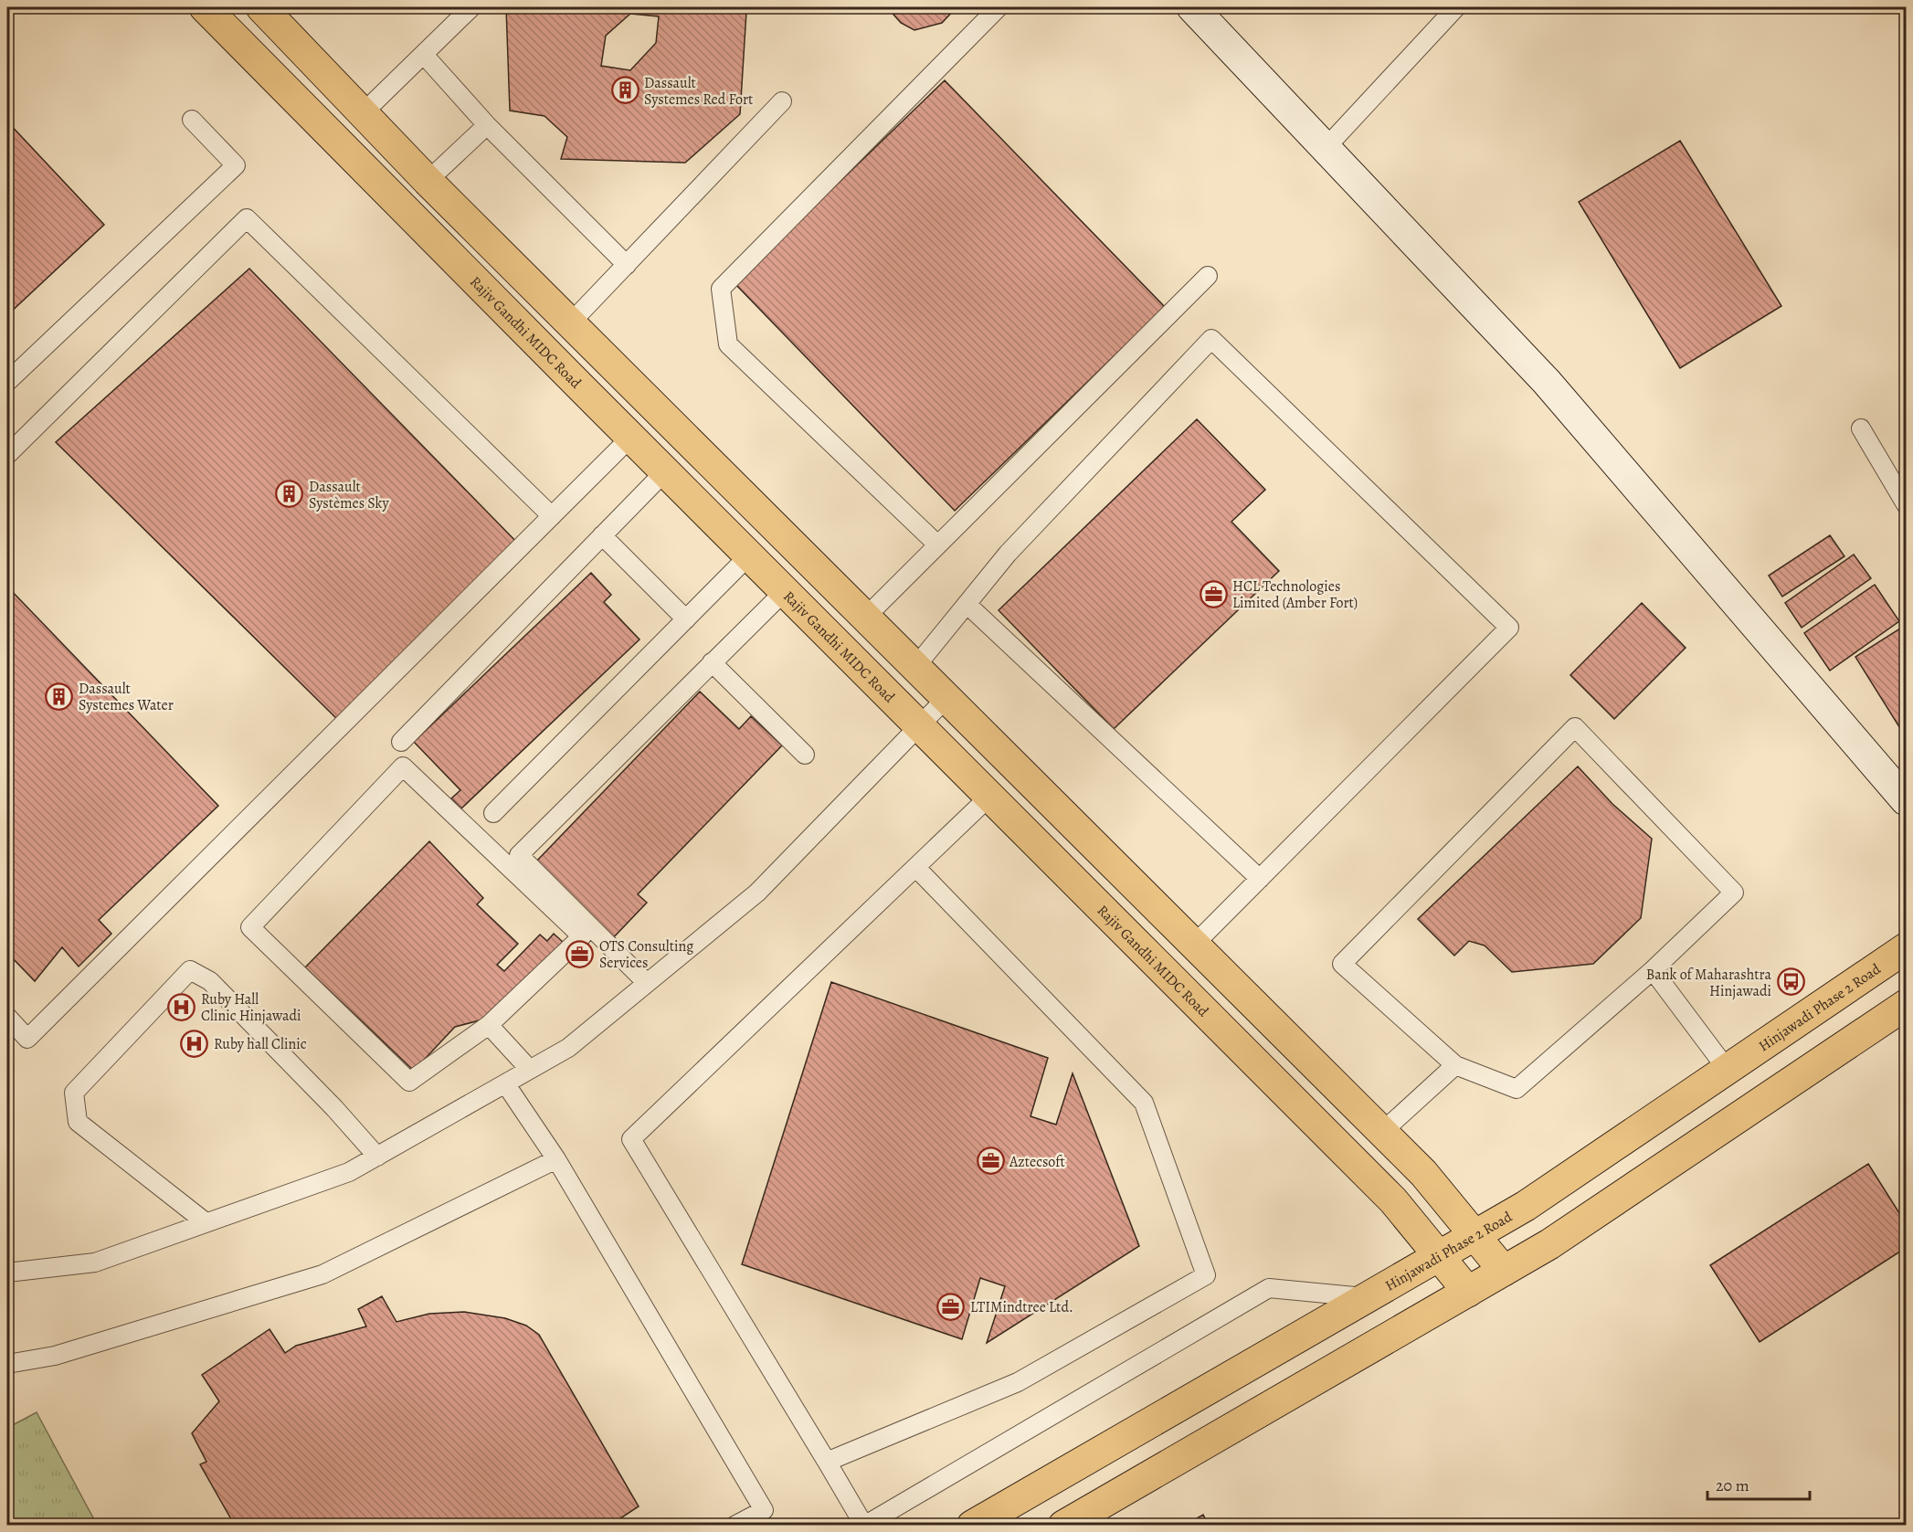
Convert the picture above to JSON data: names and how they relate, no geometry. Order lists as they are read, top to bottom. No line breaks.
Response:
{"streets":{"main road":["Rajiv Gandhi MIDC Road","Hinjawadi Phase 2 Road"]},"crossings":[["Rajiv Gandhi MIDC Road","Hinjawadi Phase 2 Road"]],"places":{"building":["Dassault Systemes Red Fort","Dassault Systèmes Sky","Dassault Systemes Water"],"office":["HCL Technologies Limited (Amber Fort)","OTS Consulting Services","Aztecsoft","LTIMindtree Ltd."],"bus stop":["Bank of Maharashtra Hinjawadi"],"hospital":["Ruby Hall Clinic Hinjawadi","Ruby hall Clinic"]},"scale_bar":"20 m"}
